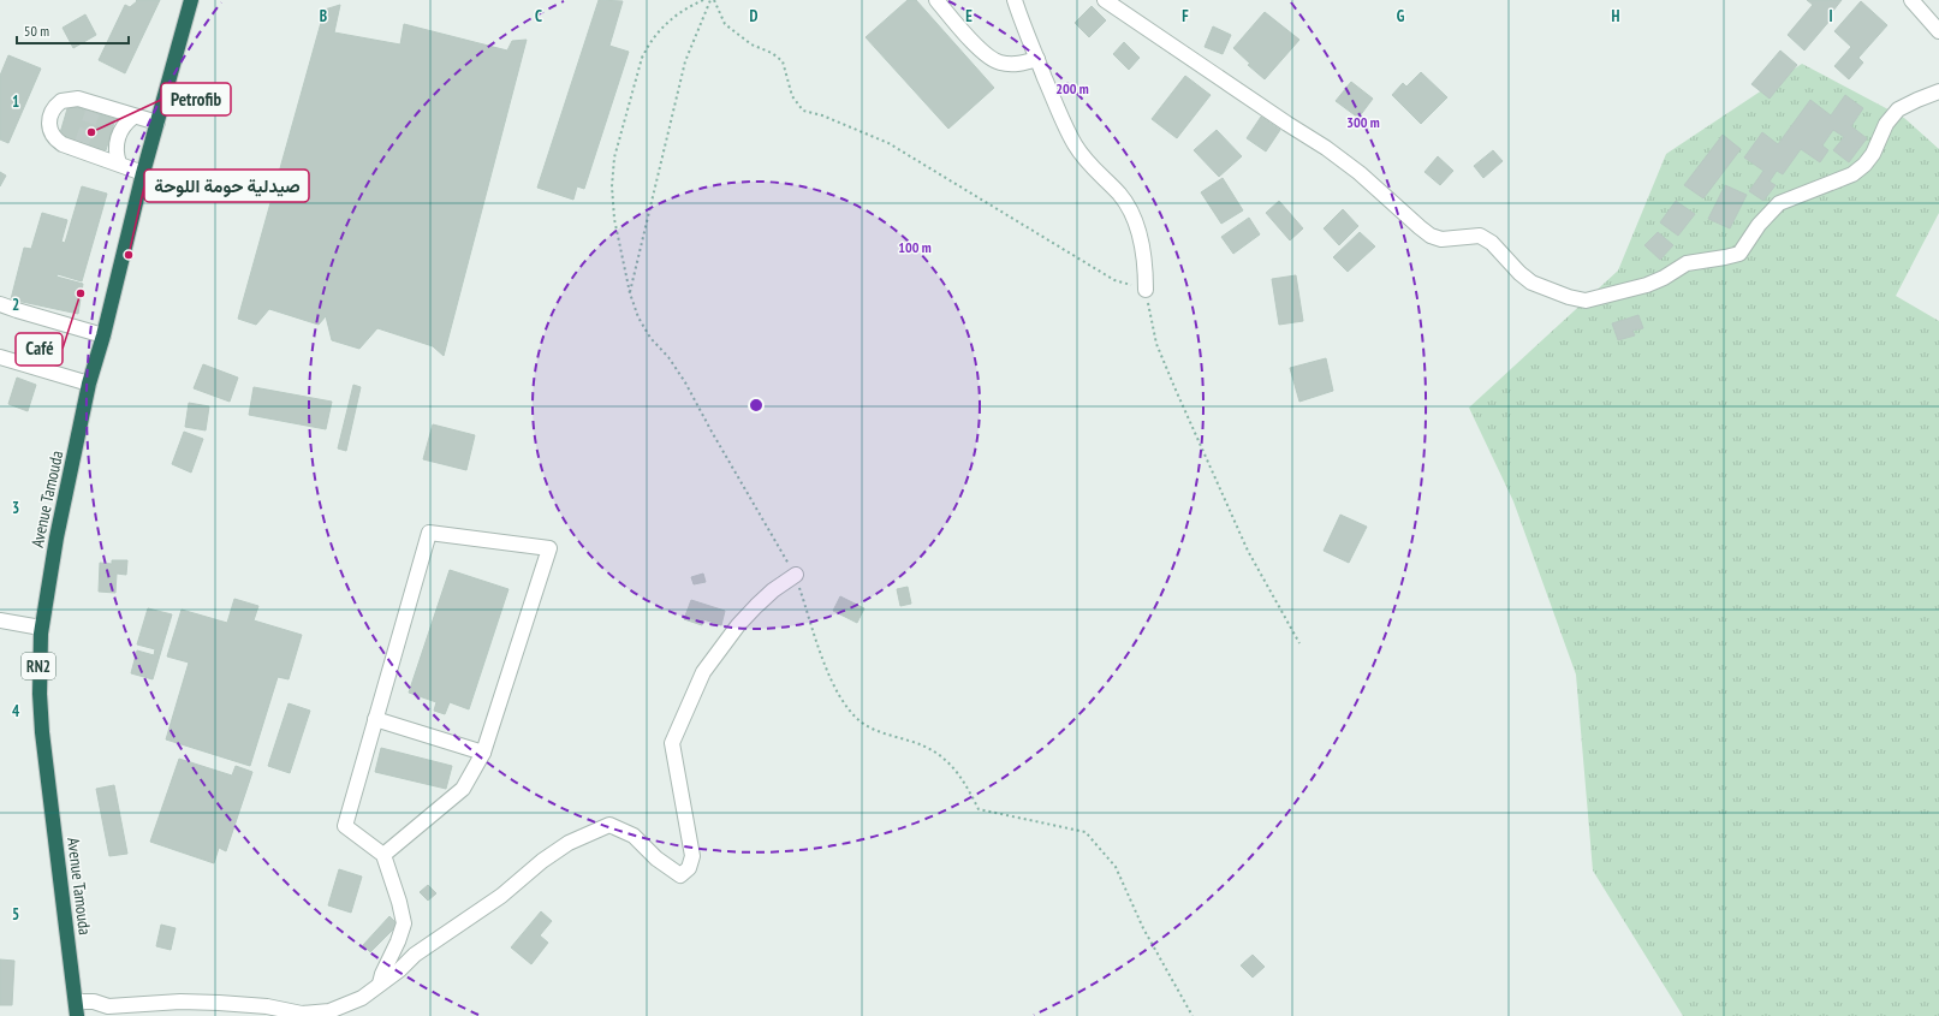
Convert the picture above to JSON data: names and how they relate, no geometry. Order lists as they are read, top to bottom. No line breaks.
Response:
{"streets":{"highway":["Avenue Tamouda","RN2"]},"places":["Petrofib","صيدلية حومة اللوحة","Café"],"scale_bar":"50 m","grid":{"columns":["B","C","D","E","F","G","H","I"],"rows":["1","2","3","4","5"]},"rings":["200 m","300 m","100 m"]}
